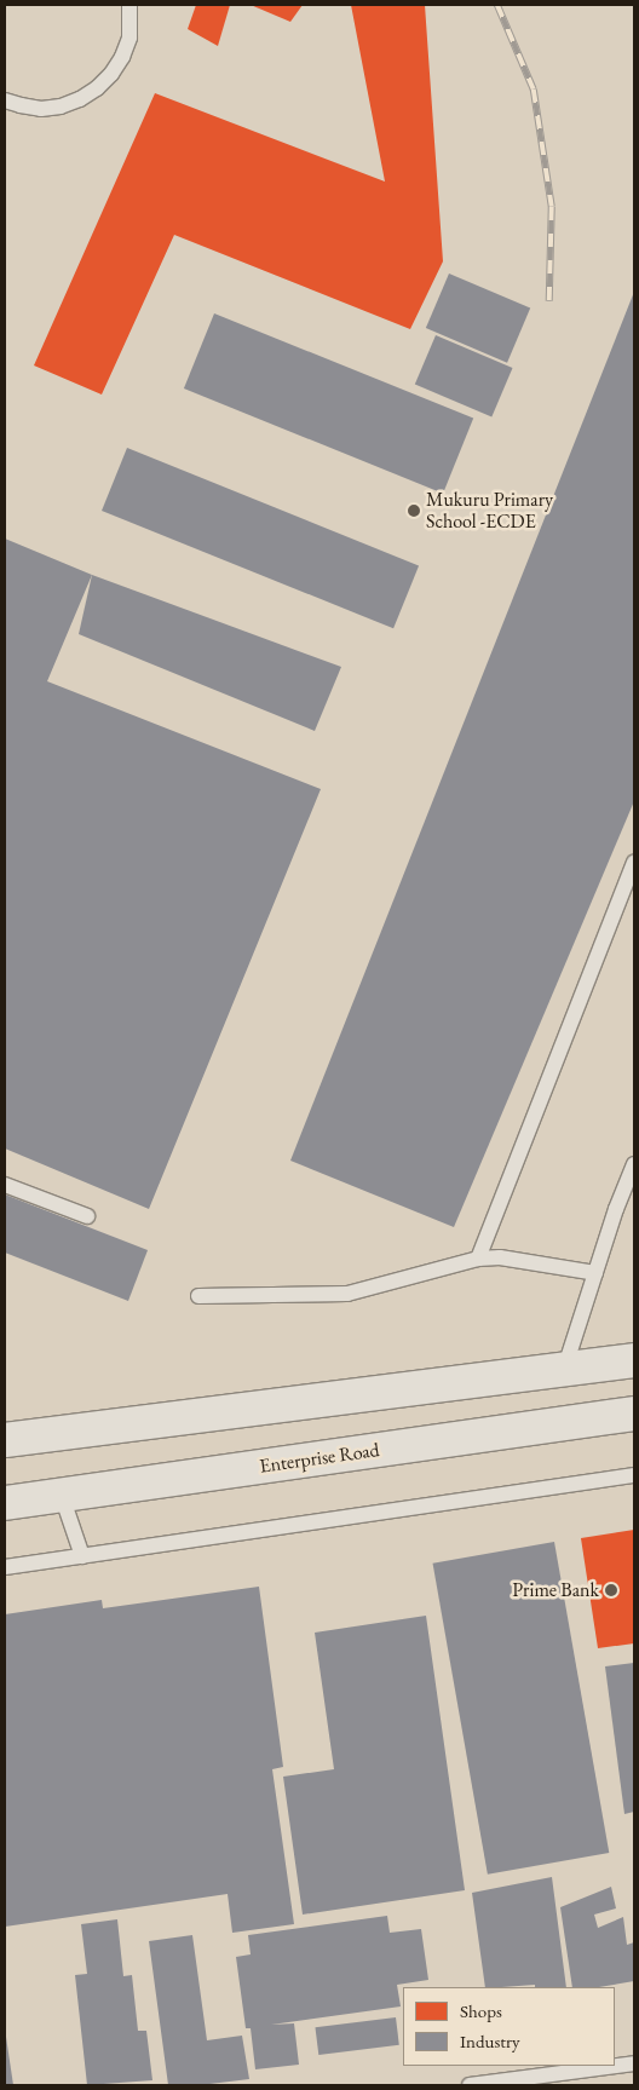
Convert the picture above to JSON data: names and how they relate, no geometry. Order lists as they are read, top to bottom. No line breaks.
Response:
{"streets":{"main road":["Enterprise Road"]},"places":["Mukuru Primary School -ECDE","Prime Bank"],"legend":["Shops","Industry"]}
